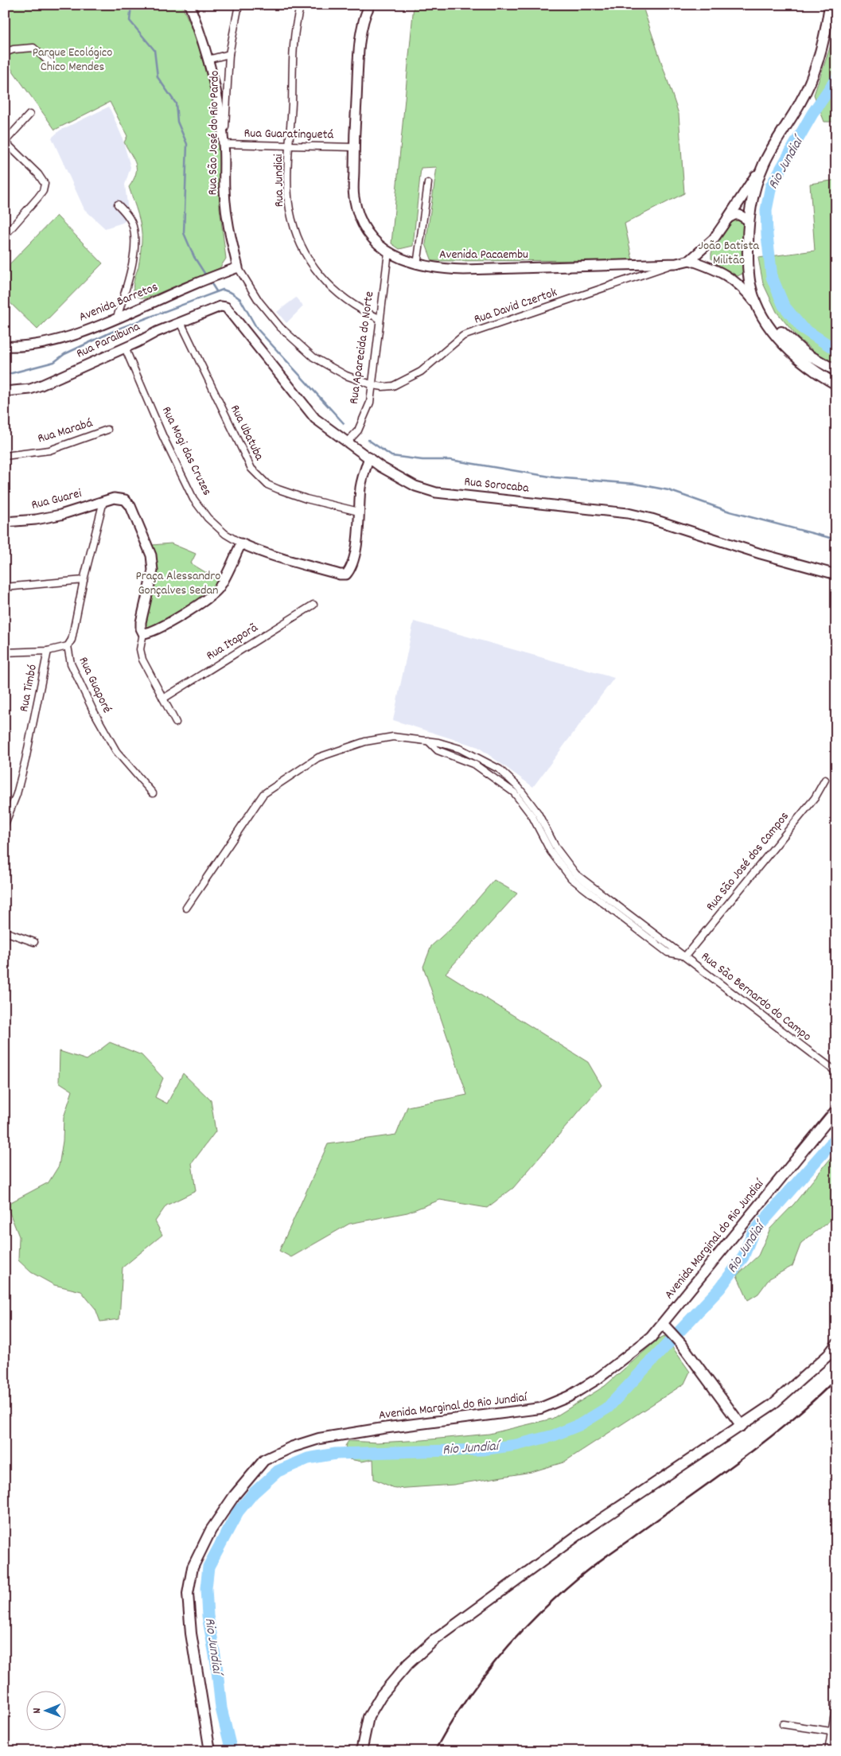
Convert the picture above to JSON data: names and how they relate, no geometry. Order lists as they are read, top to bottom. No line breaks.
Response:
{"streets":{"main road":["Avenida Marginal do Rio Jundiaí"],"street":["Rua São José do Rio Pardo","Rua Guaratinguetá","Rua Jundiai","Avenida Pacaembu","Avenida Barretos","Rua David Czertok","Rua Paraibuna","Rua Aparecida do Norte","Rua Marabá","Rua Ubatuba","Rua Mogi das Cruzes","Rua Sorocaba","Rua Guarei","Rua Itaporã","Rua Guaporé","Rua Timbó","Rua São José dos Campos","Rua São Bernardo do Campo"]},"crossings":[["Rua São José do Rio Pardo","Rua Guaratinguetá"],["Rua São José do Rio Pardo","Avenida Barretos"],["Rua São José do Rio Pardo","Rua David Czertok"],["Rua São José do Rio Pardo","Rua Aparecida do Norte"],["Rua Guaratinguetá","Rua Jundiai"],["Rua Guaratinguetá","Avenida Pacaembu"],["Rua Jundiai","Rua Aparecida do Norte"],["Avenida Pacaembu","Rua David Czertok"],["Avenida Pacaembu","Rua Aparecida do Norte"],["Rua David Czertok","Rua Aparecida do Norte"],["Rua Paraibuna","Rua Ubatuba"],["Rua Paraibuna","Rua Mogi das Cruzes"],["Rua Paraibuna","Rua Sorocaba"],["Rua Aparecida do Norte","Rua Sorocaba"],["Rua Ubatuba","Rua Mogi das Cruzes"],["Rua Guarei","Rua Guaporé"],["Rua São José dos Campos","Rua São Bernardo do Campo"]],"water":["Rio Jundiaí"],"parks":["Parque Ecológico Chico Mendes","João Batista Militão","Praça Alessandro Gonçalves Sedan"],"north":"left"}
